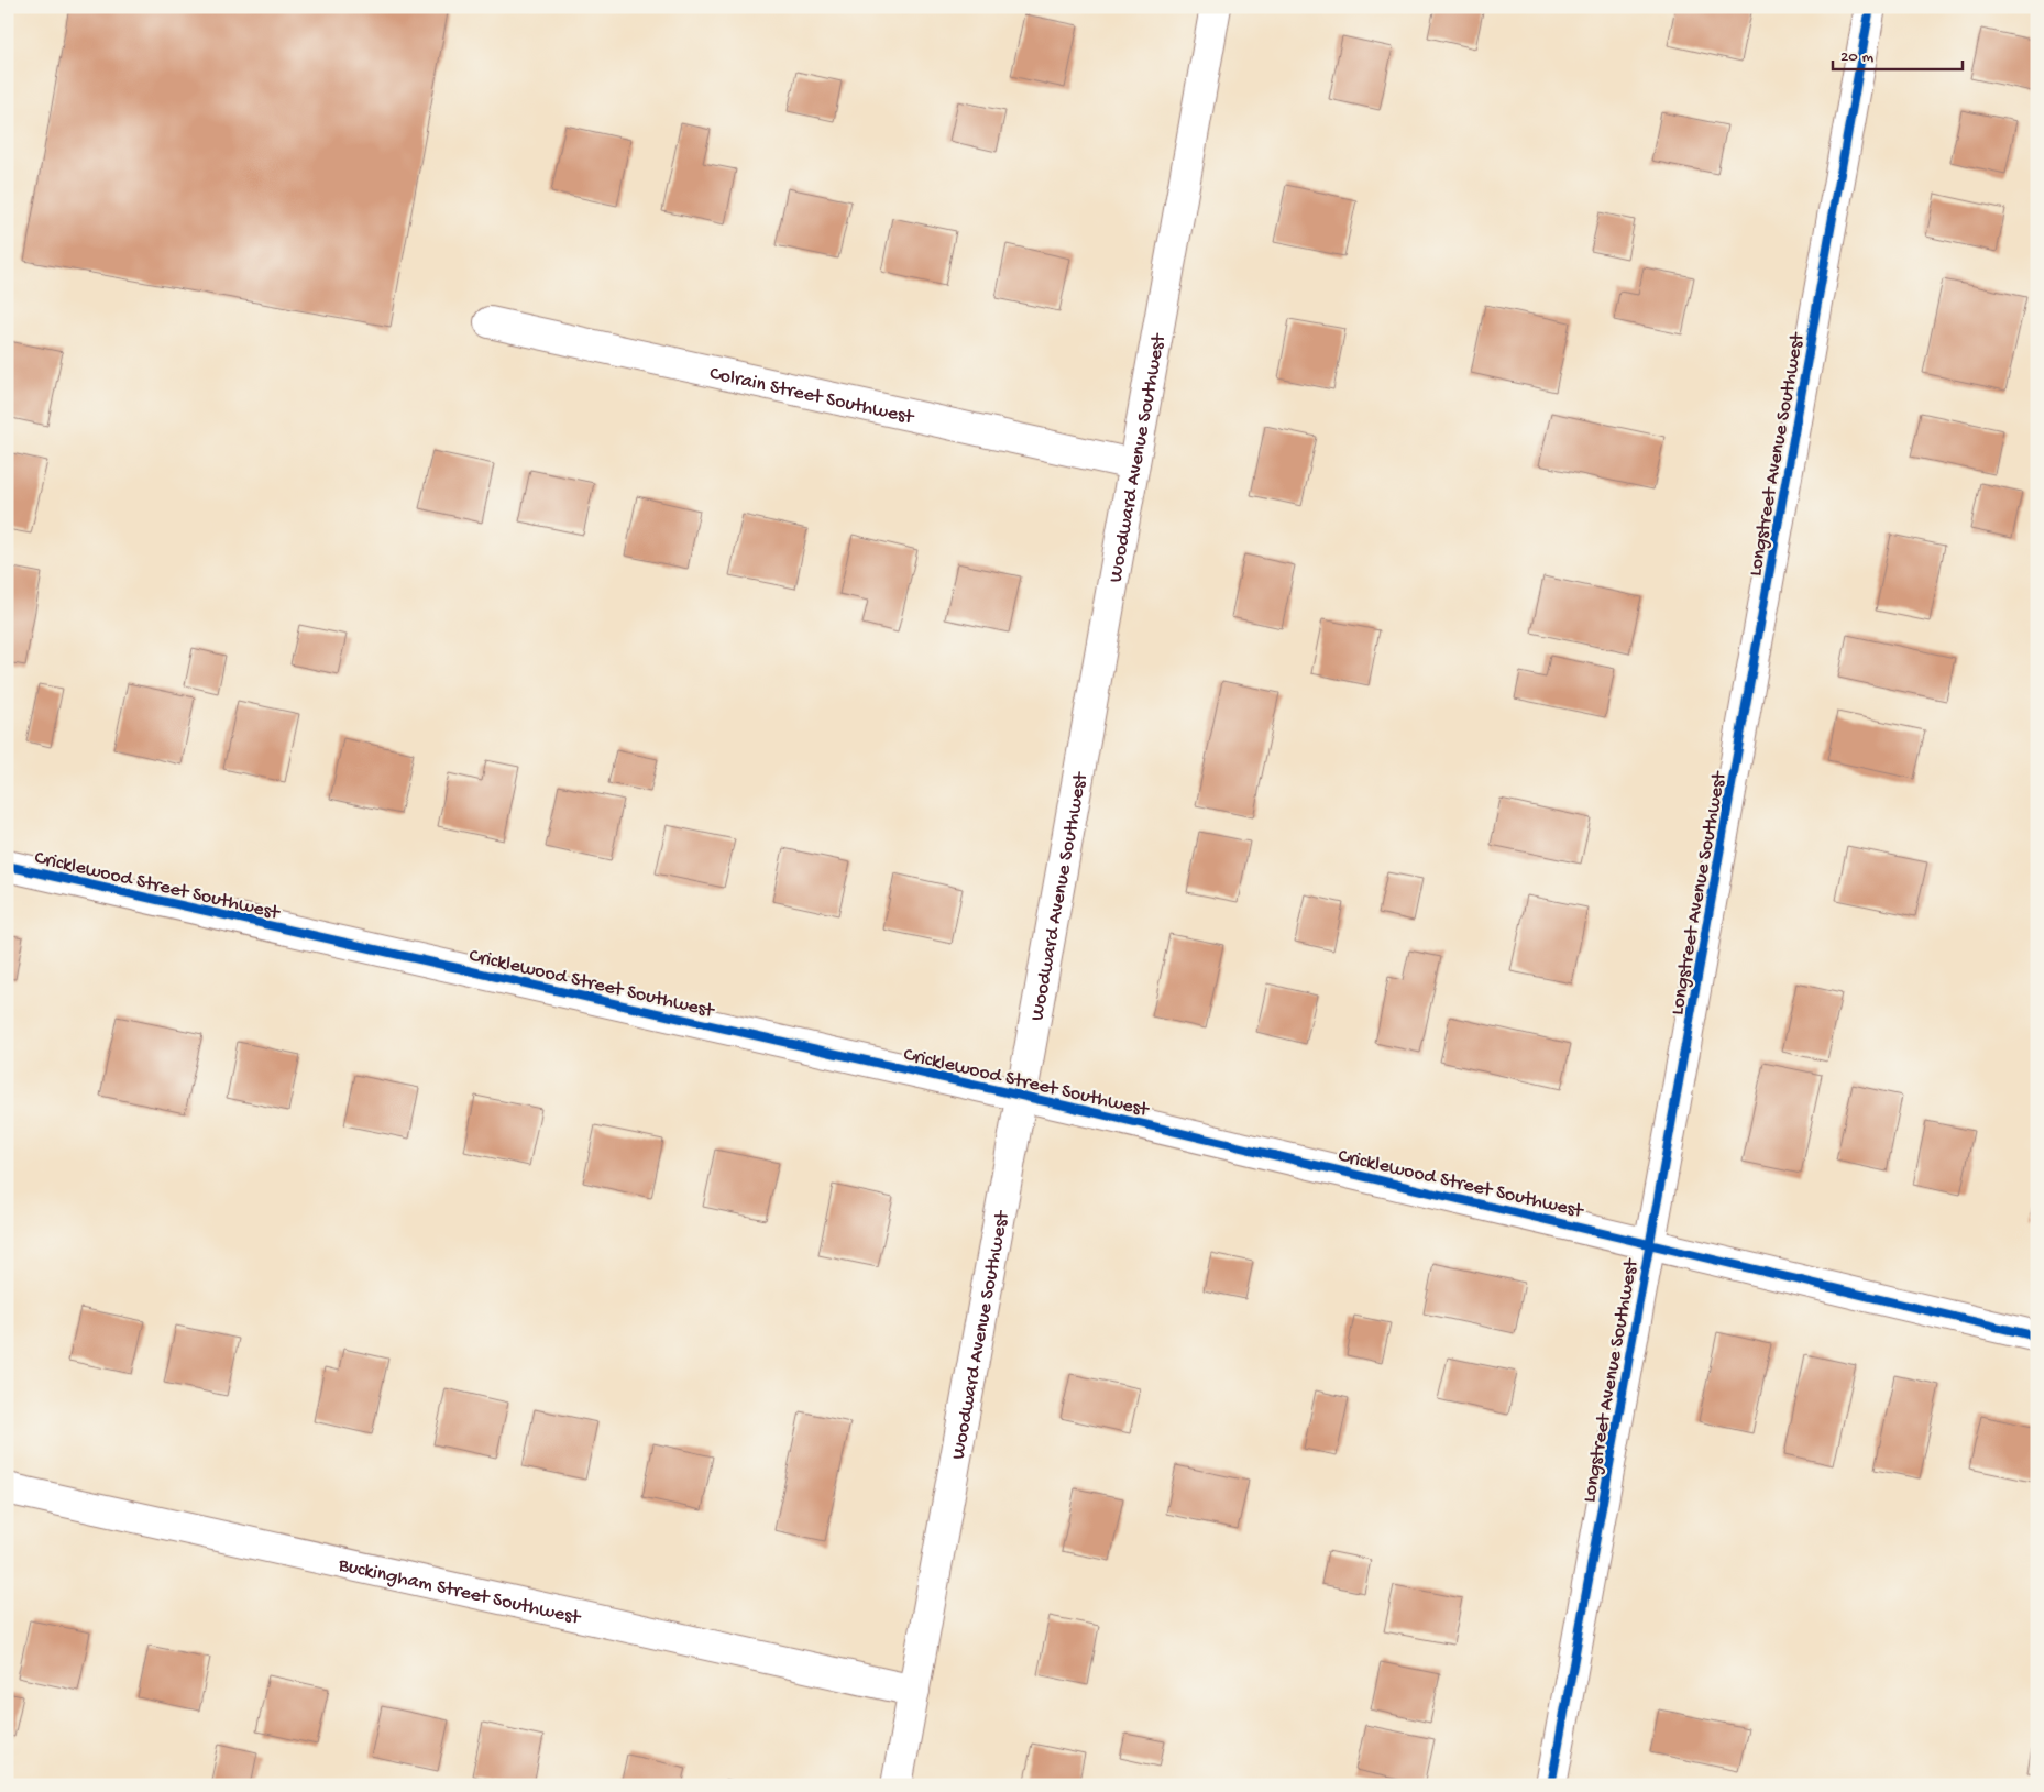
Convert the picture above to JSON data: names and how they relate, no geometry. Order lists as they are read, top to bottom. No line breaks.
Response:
{"streets":{"street":["Colrain Street Southwest","Longstreet Avenue Southwest","Woodward Avenue Southwest","Cricklewood Street Southwest","Buckingham Street Southwest"]},"crossings":[["Colrain Street Southwest","Woodward Avenue Southwest"],["Longstreet Avenue Southwest","Cricklewood Street Southwest"],["Woodward Avenue Southwest","Cricklewood Street Southwest"],["Woodward Avenue Southwest","Buckingham Street Southwest"]],"scale_bar":"20 m"}
